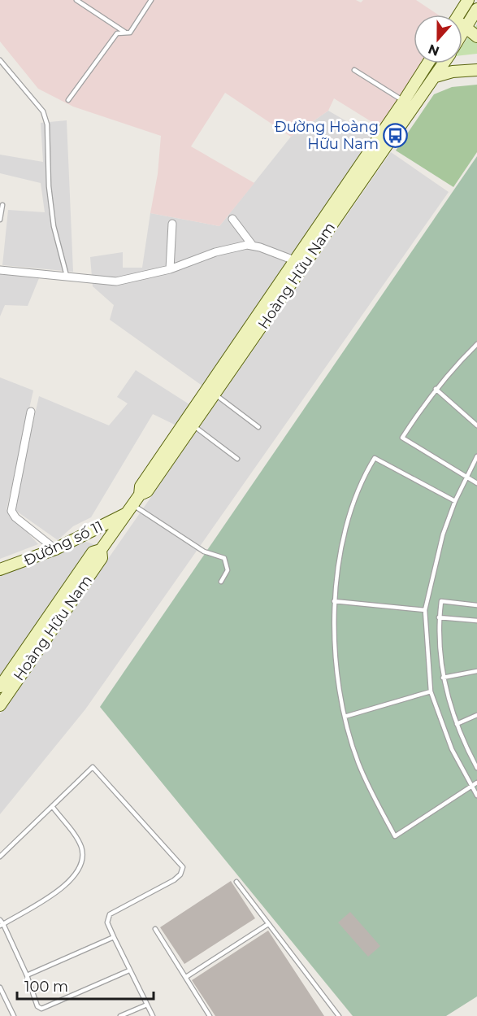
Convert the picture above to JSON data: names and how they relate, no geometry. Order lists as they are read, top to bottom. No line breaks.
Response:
{"streets":{"main road":["Hoàng Hữu Nam","Đường số 11"]},"crossings":[["Hoàng Hữu Nam","Đường số 11"]],"places":{"bus stop":["Đường Hoàng Hữu Nam"]},"scale_bar":"100 m","north":"bottom"}
